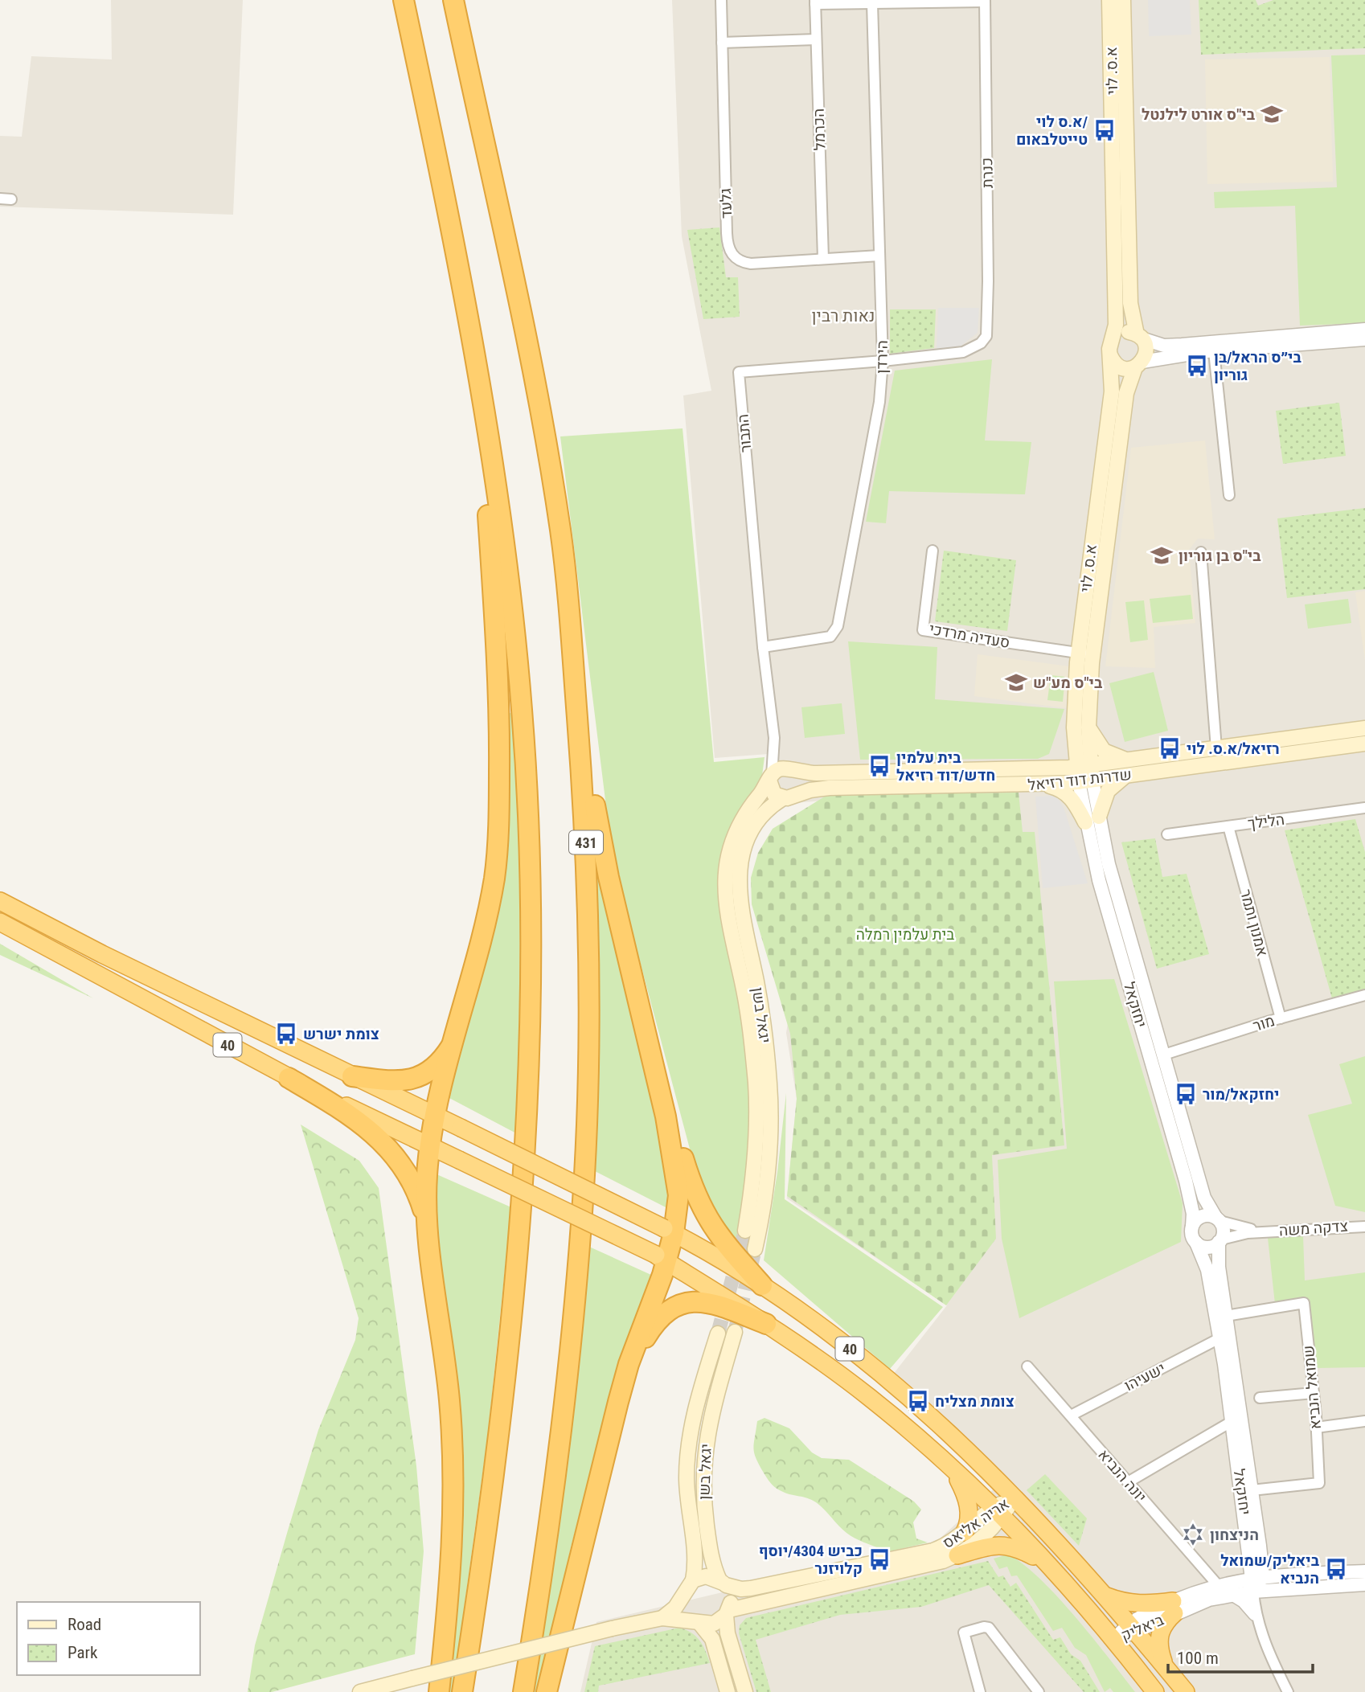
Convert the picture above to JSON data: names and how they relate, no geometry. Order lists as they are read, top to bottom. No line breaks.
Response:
{"streets":{"highway":["431","40"],"main road":["א.ס. לוי","שדרות דוד רזיאל","יגאל בשן","אריה אליאס"],"street":["הכרמל","כנרת","גלעד","הירדן","התבור","סעדיה מרדכי","הלילך","אמנון ותמר","יחזקאל","מור","צדקה משה","ישעיהו","שמואל הנביא","יונה הנביא","ביאליק"]},"crossings":[["א.ס. לוי","סעדיה מרדכי"],["א.ס. לוי","שדרות דוד רזיאל"],["א.ס. לוי","יחזקאל"],["הכרמל","גלעד"],["כנרת","התבור"],["גלעד","הירדן"],["הירדן","התבור"],["התבור","שדרות דוד רזיאל"],["התבור","יגאל בשן"],["שדרות דוד רזיאל","יחזקאל"],["שדרות דוד רזיאל","יגאל בשן"],["הלילך","אמנון ותמר"],["אמנון ותמר","מור"],["יחזקאל","מור"],["יחזקאל","צדקה משה"],["יחזקאל","ישעיהו"],["יחזקאל","שמואל הנביא"],["יחזקאל","ביאליק"],["יגאל בשן","אריה אליאס"],["40","אריה אליאס"],["40","ביאליק"],["ישעיהו","יונה הנביא"],["יונה הנביא","ביאליק"]],"districts":["נאות רבין"],"parks":["בית עלמין רמלה"],"places":{"school or university":["בי\"ס אורט לילנטל","בי\"ס בן גוריון","בי\"ס מע\"ש"],"bus stop":["א.ס לוי/ טייטלבאום","בי״ס הראל/בן גוריון","רזיאל/א.ס. לוי","בית עלמין חדש/דוד רזיאל","צומת ישרש","יחזקאל/מור","צומת מצליח","כביש 4304/יוסף קלויזנר","ביאליק/שמואל הנביא"],"synagogue":["הניצחון"]},"legend":["Road","Park"],"scale_bar":"100 m"}
